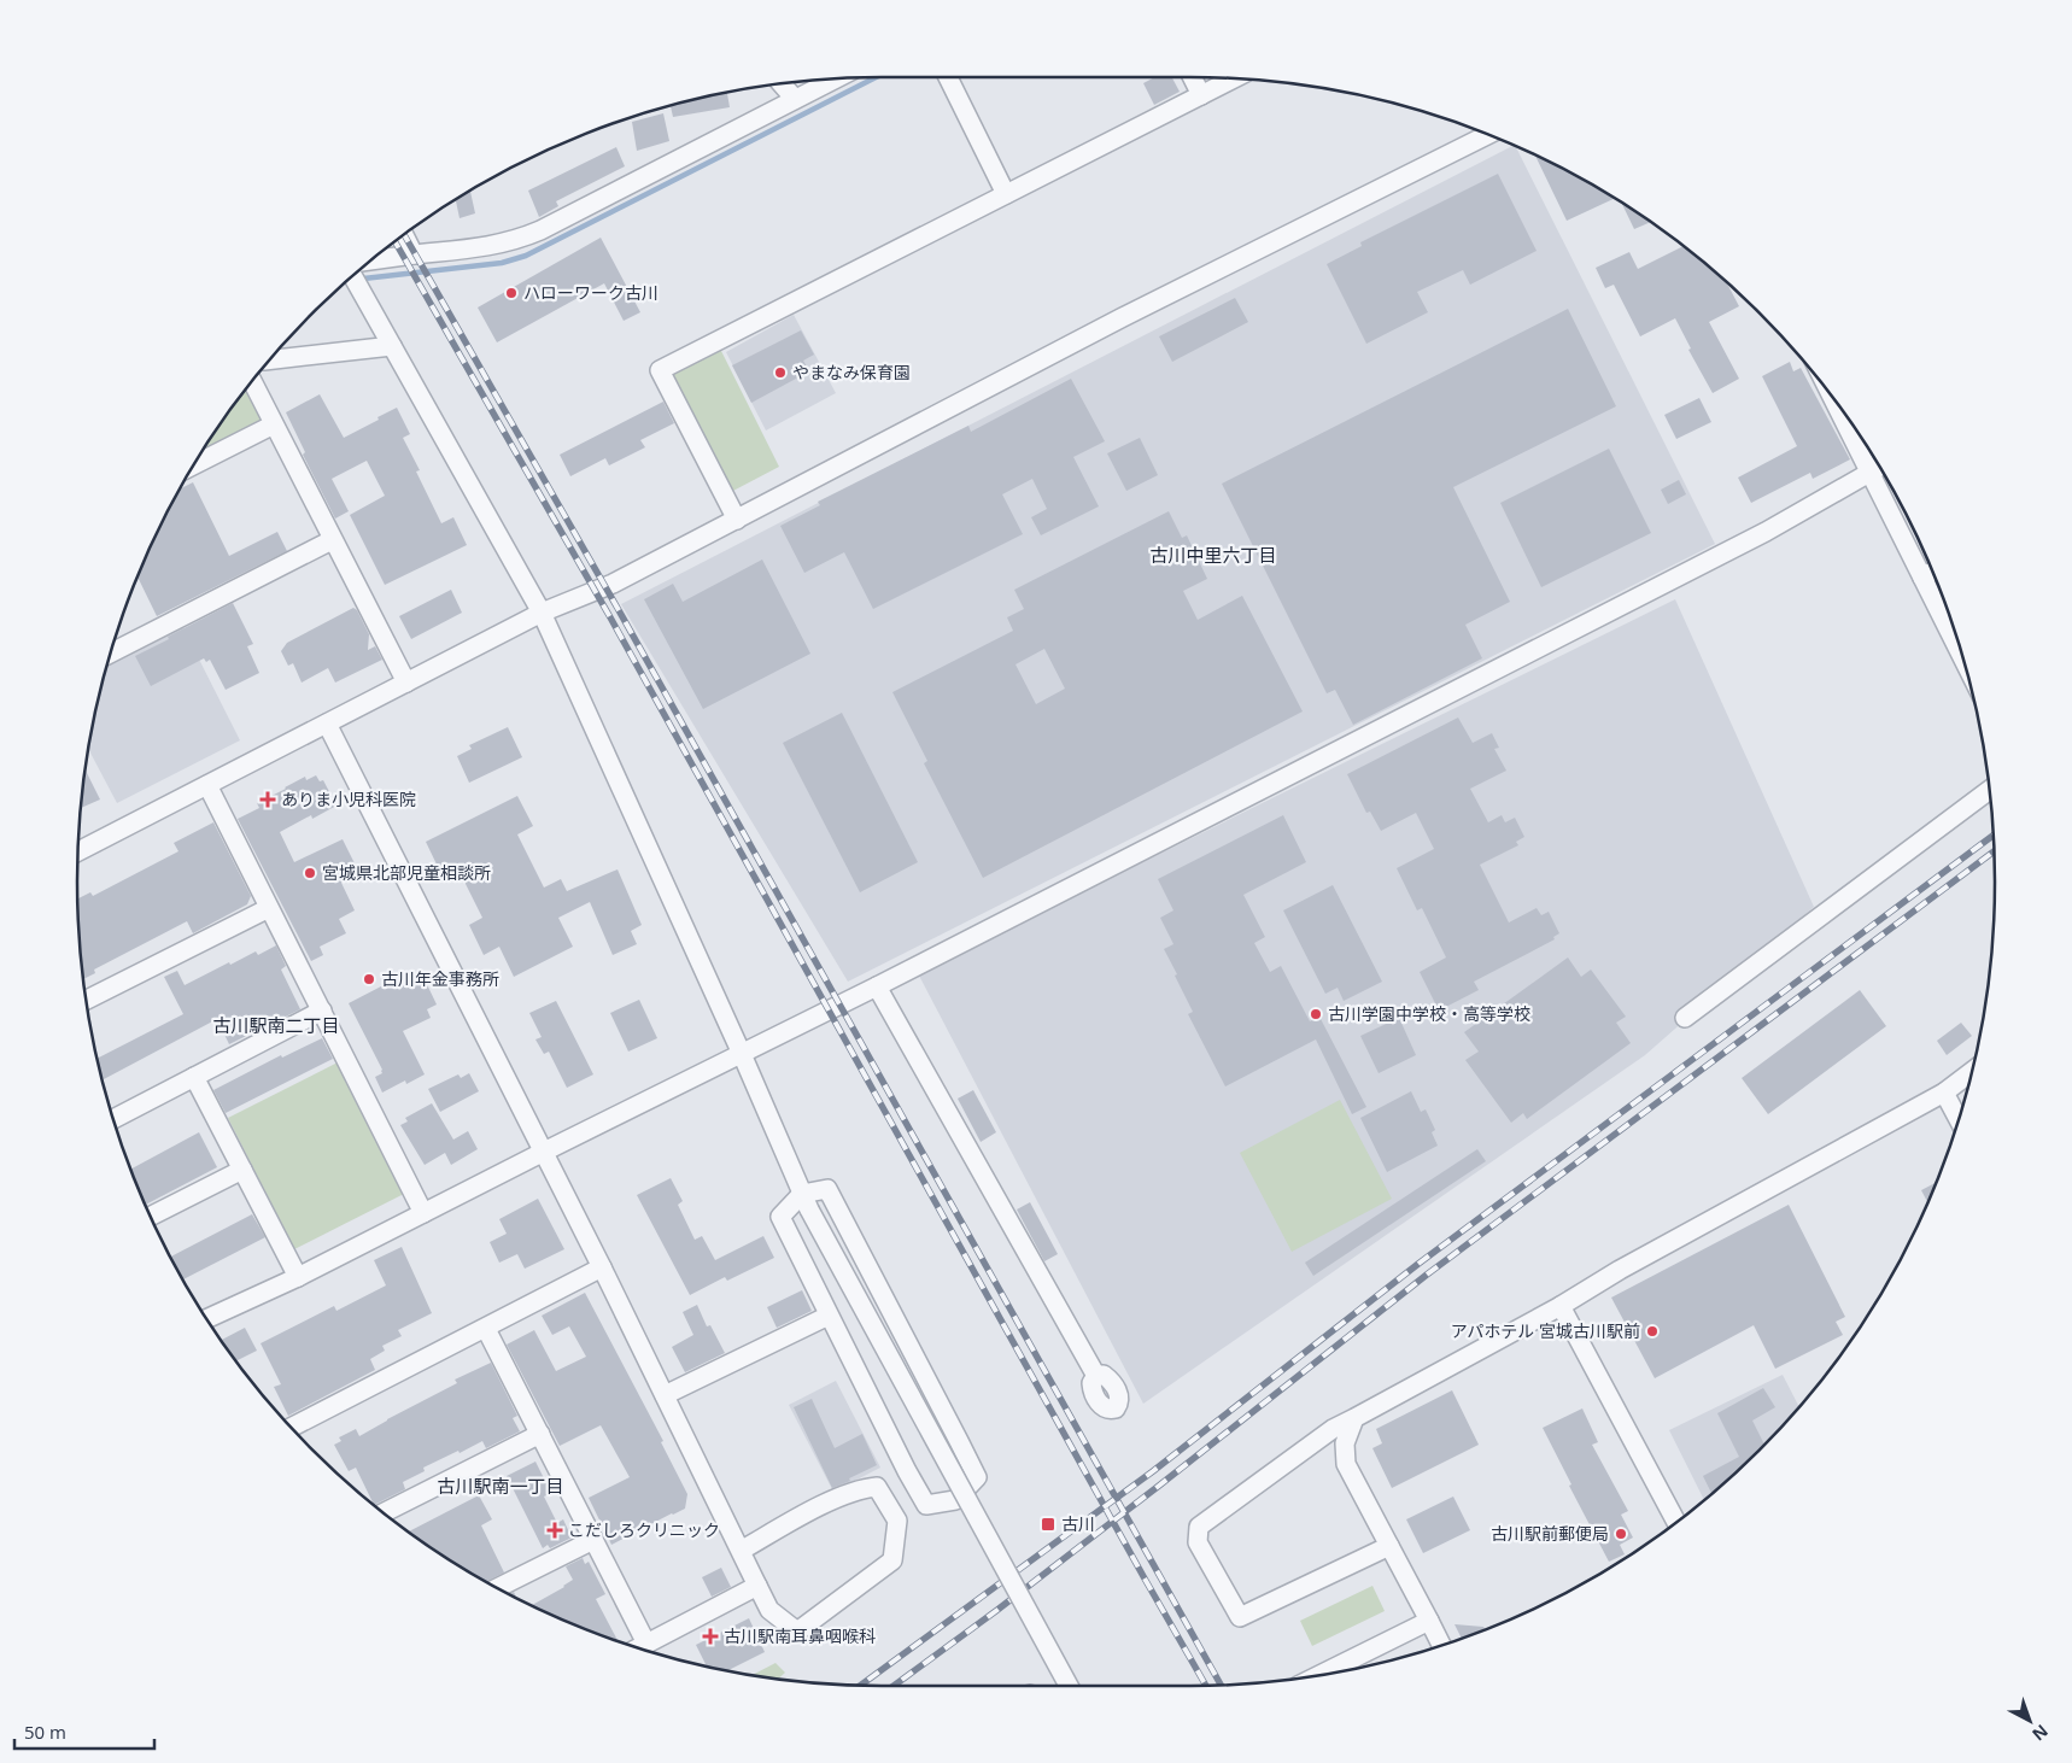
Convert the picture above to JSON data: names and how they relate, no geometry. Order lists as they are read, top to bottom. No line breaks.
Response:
{"districts":["古川中里六丁目","古川駅南二丁目","古川駅南一丁目"],"places":{"other":["ハローワーク古川","やまなみ保育園","宮城県北部児童相談所","古川年金事務所","古川学園中学校・高等学校","アパホテル 宮城古川駅前","古川駅前郵便局"],"health":["ありま小児科医院","こだしろクリニック","古川駅南耳鼻咽喉科"],"transit":["古川"]},"scale_bar":"50 m","north":"bottom right"}
